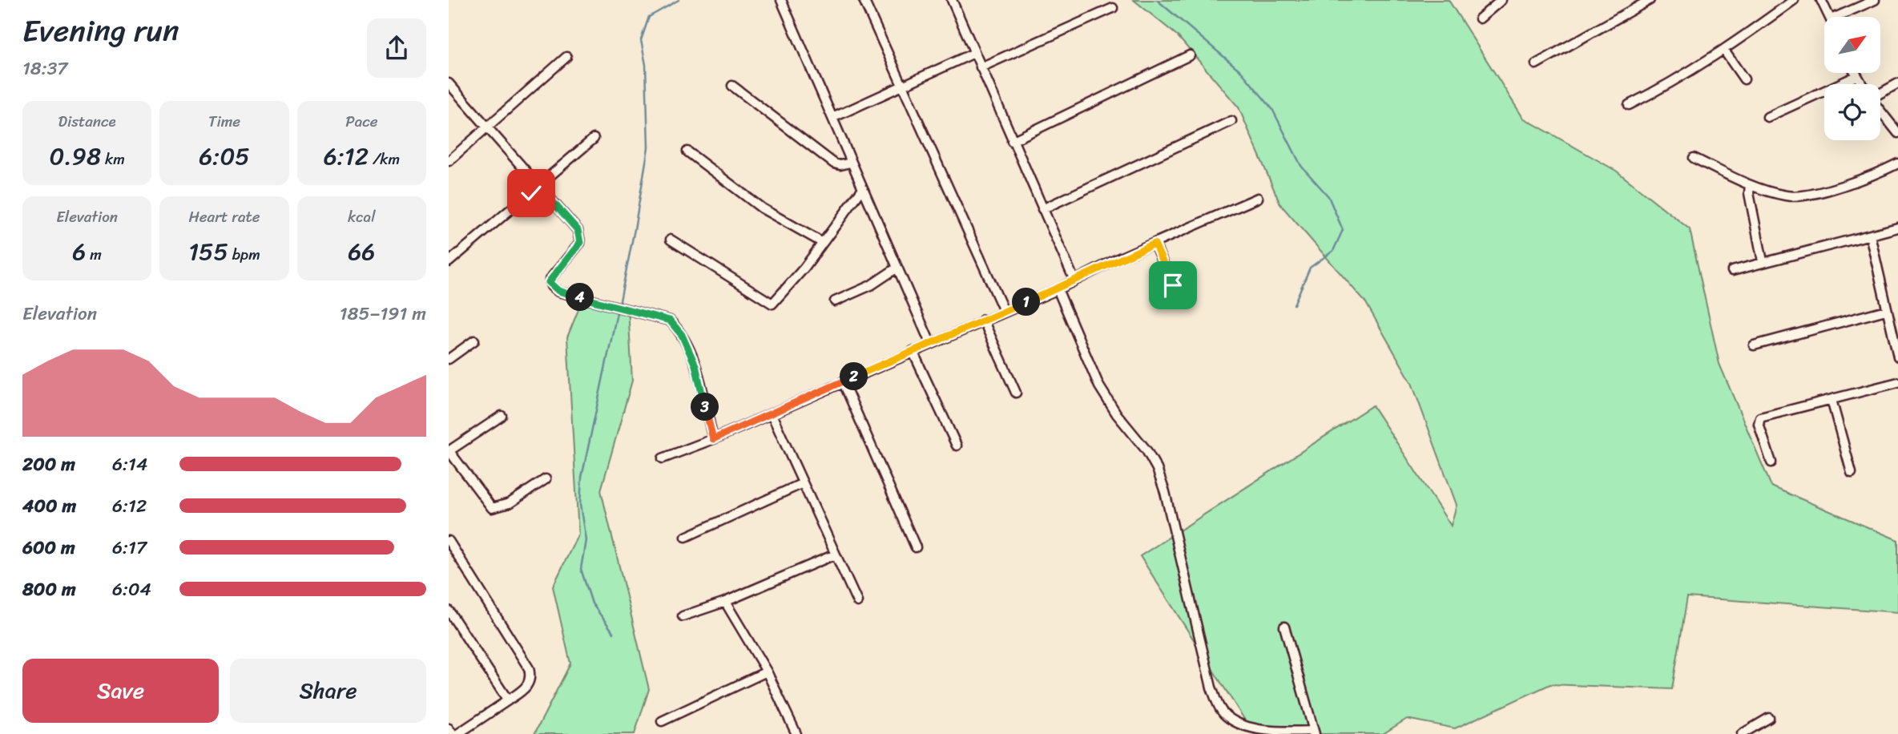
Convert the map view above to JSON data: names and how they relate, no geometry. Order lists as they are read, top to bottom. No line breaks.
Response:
{"north":"top right","page":{"heading":["Evening run","18:37"],"stats":[["Distance","0.98 km"],["Time","6:05"],["Pace","6:12 /km"],["Elevation","6 m"],["Heart rate","155 bpm"],["kcal","66"]],"pins":["4","1","2","3"],"chart":["Elevation","185–191 m"],"list":[{"name":"200 m","note":"6:14"},{"name":"400 m","note":"6:12"},{"name":"600 m","note":"6:17"},{"name":"800 m","note":"6:04"}],"buttons":["Save","Share"]}}
